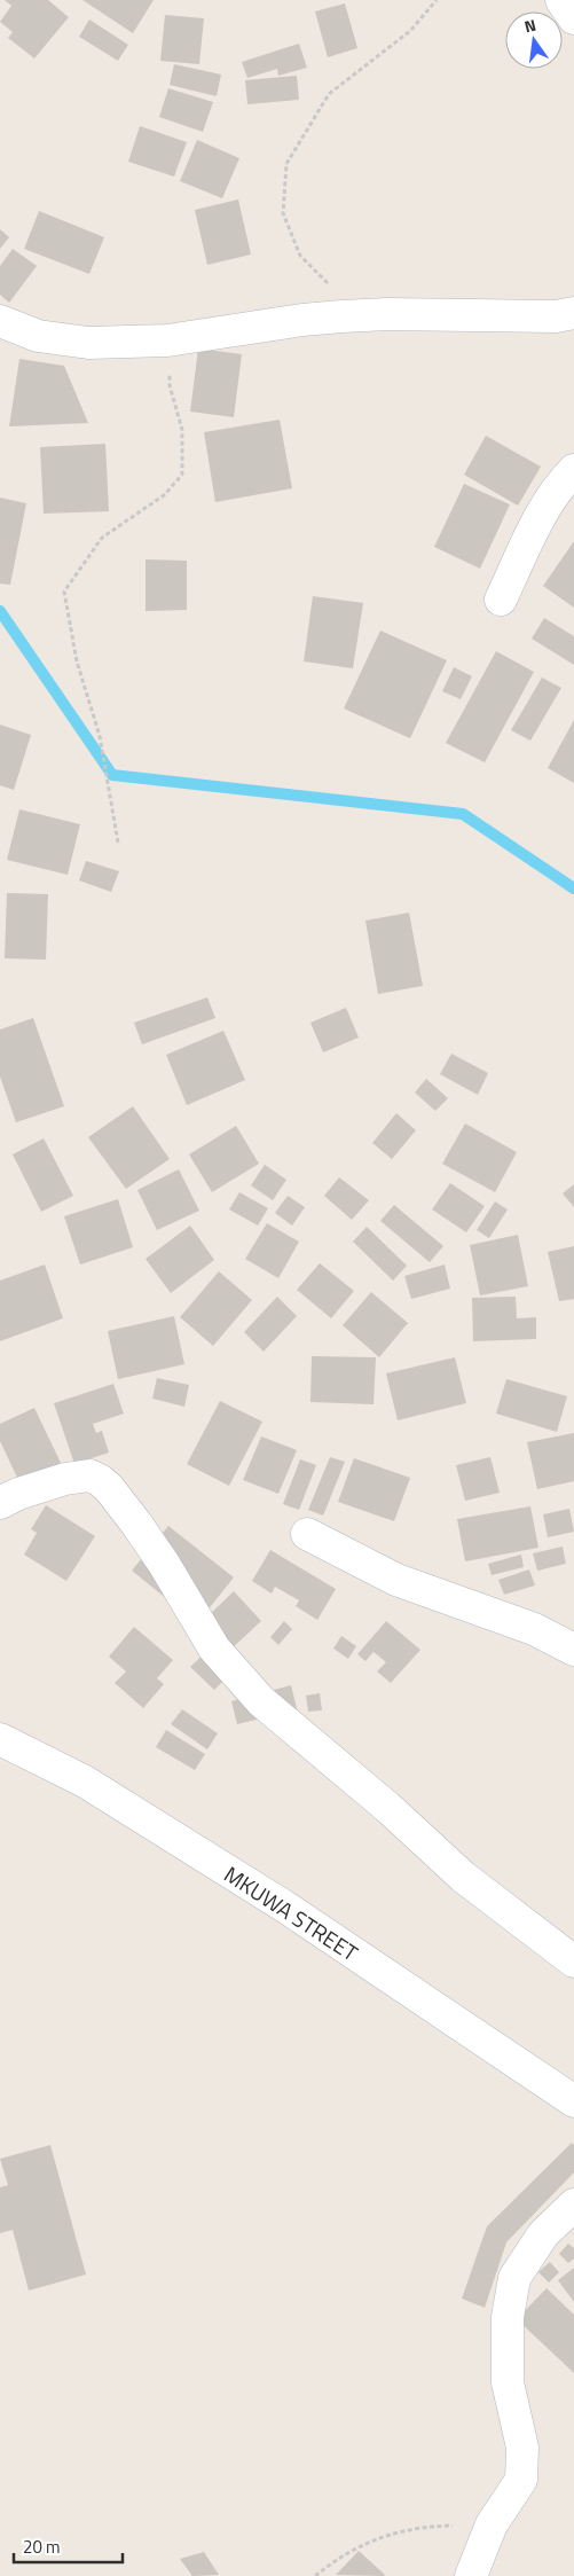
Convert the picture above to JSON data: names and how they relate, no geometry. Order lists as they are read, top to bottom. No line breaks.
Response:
{"streets":{"street":["MKUWA STREET"]},"scale_bar":"20 m","north":"top"}
